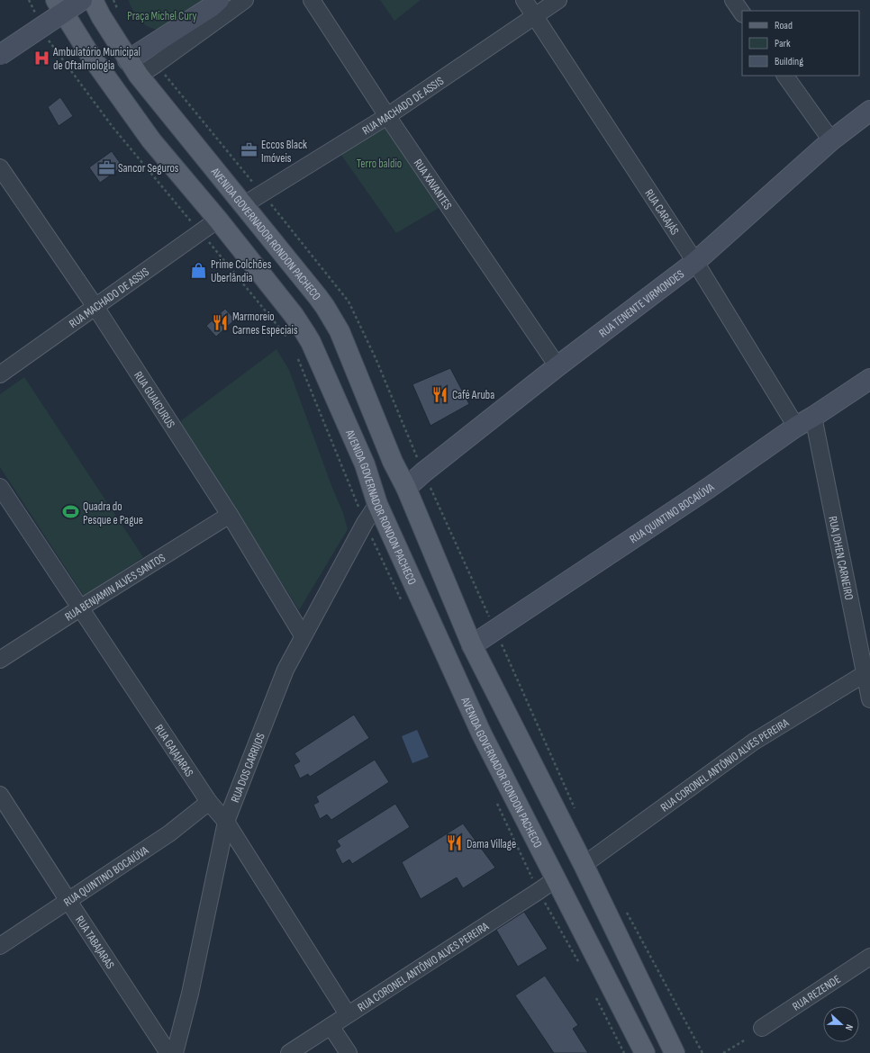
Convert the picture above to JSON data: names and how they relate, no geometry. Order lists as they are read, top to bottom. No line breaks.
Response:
{"streets":{"main road":["AVENIDA GOVERNADOR RONDON PACHECO"],"street":["RUA MACHADO DE ASSIS","RUA XAVANTES","RUA CARAJÁS","RUA TENENTE VIRMONDES","RUA GUAICURUS","RUA QUINTINO BOCAIÚVA","RUA JOHEN CARNEIRO","RUA BENJAMIN ALVES SANTOS","RUA GAJAJARAS","RUA CORONEL ANTÔNIO ALVES PEREIRA","RUA DOS CARRIJOS","RUA TABAJARAS","RUA REZENDE"]},"crossings":[["RUA MACHADO DE ASSIS","RUA XAVANTES"],["RUA MACHADO DE ASSIS","RUA CARAJÁS"],["RUA MACHADO DE ASSIS","AVENIDA GOVERNADOR RONDON PACHECO"],["RUA MACHADO DE ASSIS","RUA GUAICURUS"],["RUA XAVANTES","RUA TENENTE VIRMONDES"],["RUA CARAJÁS","RUA TENENTE VIRMONDES"],["RUA CARAJÁS","RUA QUINTINO BOCAIÚVA"],["RUA CARAJÁS","RUA JOHEN CARNEIRO"],["AVENIDA GOVERNADOR RONDON PACHECO","RUA TENENTE VIRMONDES"],["AVENIDA GOVERNADOR RONDON PACHECO","RUA QUINTINO BOCAIÚVA"],["AVENIDA GOVERNADOR RONDON PACHECO","RUA CORONEL ANTÔNIO ALVES PEREIRA"],["AVENIDA GOVERNADOR RONDON PACHECO","RUA DOS CARRIJOS"],["RUA GUAICURUS","RUA BENJAMIN ALVES SANTOS"],["RUA GUAICURUS","RUA DOS CARRIJOS"],["RUA QUINTINO BOCAIÚVA","RUA JOHEN CARNEIRO"],["RUA QUINTINO BOCAIÚVA","RUA GAJAJARAS"],["RUA QUINTINO BOCAIÚVA","RUA TABAJARAS"],["RUA JOHEN CARNEIRO","RUA CORONEL ANTÔNIO ALVES PEREIRA"],["RUA BENJAMIN ALVES SANTOS","RUA GAJAJARAS"],["RUA GAJAJARAS","RUA CORONEL ANTÔNIO ALVES PEREIRA"],["RUA GAJAJARAS","RUA DOS CARRIJOS"]],"parks":["Praça Michel Cury","Terro baldio"],"places":{"hospital":["Ambulatório Municipal de Oftalmologia"],"office":["Eccos Black Imóveis","Sancor Seguros"],"shop":["Prime Colchões Uberlândia"],"restaurant":["Marmoreio Carnes Especiais","Café Aruba","Dama Village"],"sports":["Quadra do Pesque e Pague"]},"legend":["Road","Park","Building"],"north":"right"}
